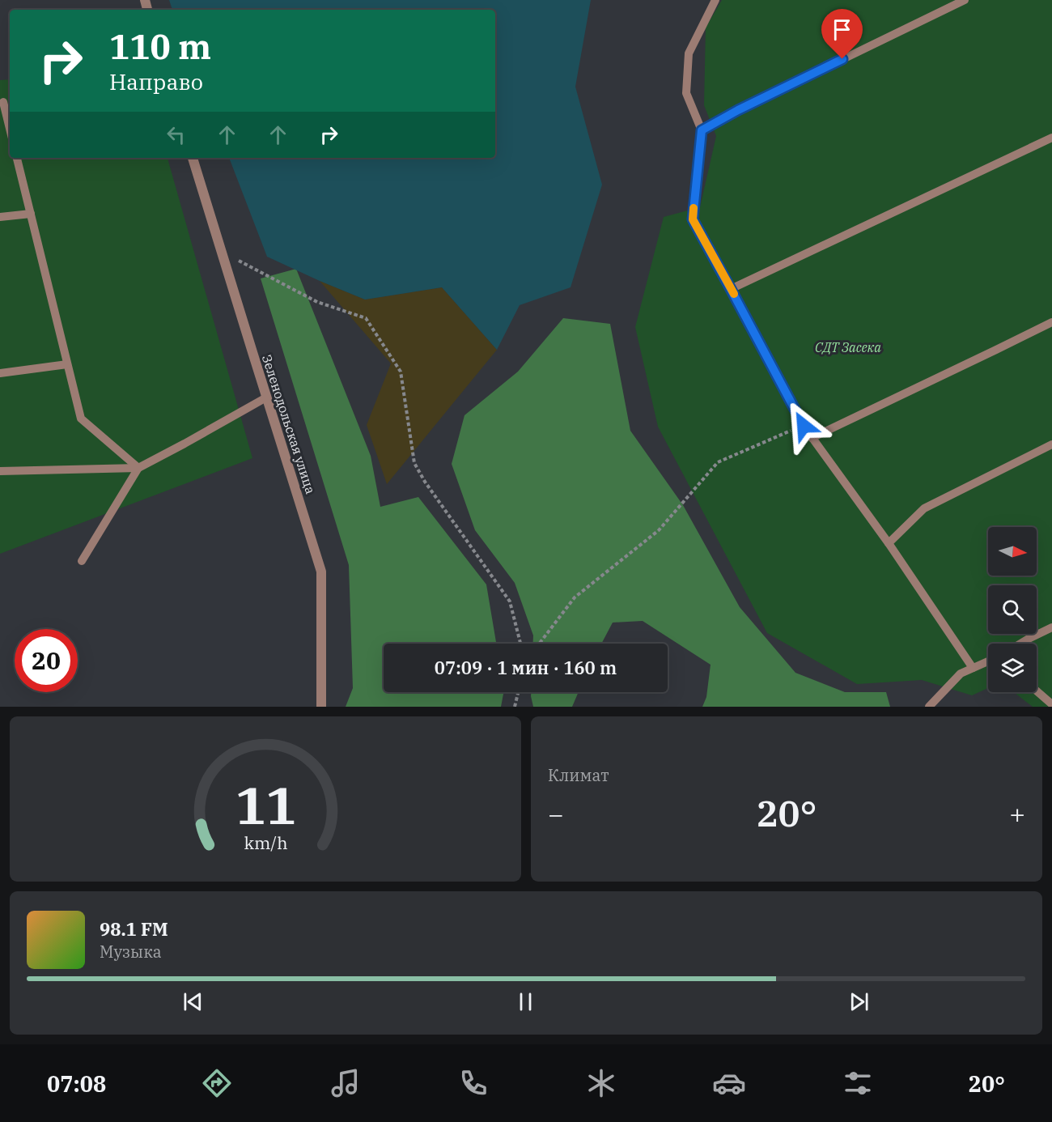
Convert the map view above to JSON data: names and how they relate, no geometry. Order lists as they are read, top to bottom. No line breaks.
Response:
{"streets":{"street":["Зеленодольская улица"]},"parks":["СДТ Засека"],"north":"right","page":{"turn":["110 m","Направо"],"limit":"20","trip":"07:09 · 1 мин · 160 m","tile":"Климат","heat":["−","20°","+"],"song":["98.1 FM","Музыка"],"tabs":["07:08","20°"],"gauge":["11","km/h"]}}
